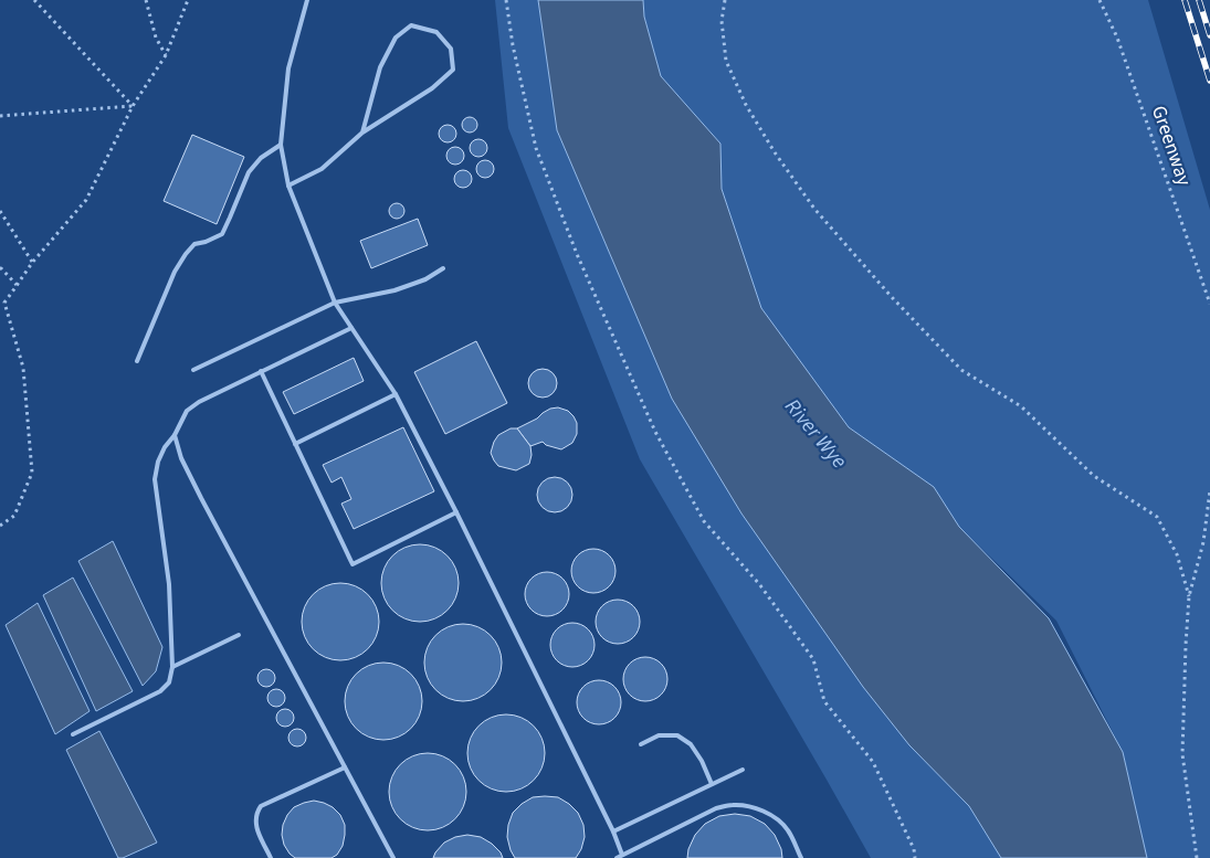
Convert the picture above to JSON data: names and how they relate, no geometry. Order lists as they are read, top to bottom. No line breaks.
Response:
{"streets":{"path":["Greenway"]},"water":["River Wye"]}
